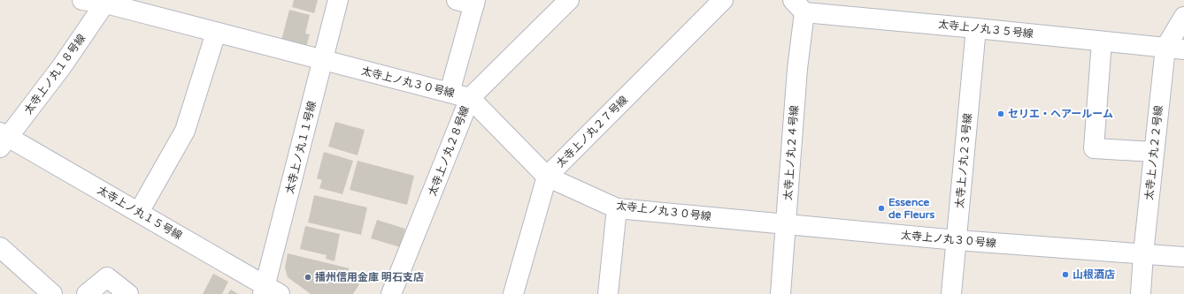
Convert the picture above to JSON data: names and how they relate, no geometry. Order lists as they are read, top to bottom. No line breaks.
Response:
{"streets":{"street":["太寺上ノ丸３５号線","太寺上ノ丸１８号線","太寺上ノ丸３０号線","太寺上ノ丸２７号線","太寺上ノ丸１１号線","太寺上ノ丸２８号線","太寺上ノ丸２４号線","太寺上ノ丸２２号線","太寺上ノ丸２３号線","太寺上ノ丸１５号線"]},"crossings":[["太寺上ノ丸３５号線","太寺上ノ丸２４号線"],["太寺上ノ丸３５号線","太寺上ノ丸２２号線"],["太寺上ノ丸３５号線","太寺上ノ丸２３号線"],["太寺上ノ丸１８号線","太寺上ノ丸３０号線"],["太寺上ノ丸１８号線","太寺上ノ丸１５号線"],["太寺上ノ丸３０号線","太寺上ノ丸２７号線"],["太寺上ノ丸３０号線","太寺上ノ丸１１号線"],["太寺上ノ丸３０号線","太寺上ノ丸２８号線"],["太寺上ノ丸３０号線","太寺上ノ丸２４号線"],["太寺上ノ丸３０号線","太寺上ノ丸２２号線"],["太寺上ノ丸３０号線","太寺上ノ丸２３号線"],["太寺上ノ丸１１号線","太寺上ノ丸１５号線"]],"places":["セリエ・ヘアールーム","Essence de Fleurs","山根酒店","播州信用金庫 明石支店"]}
